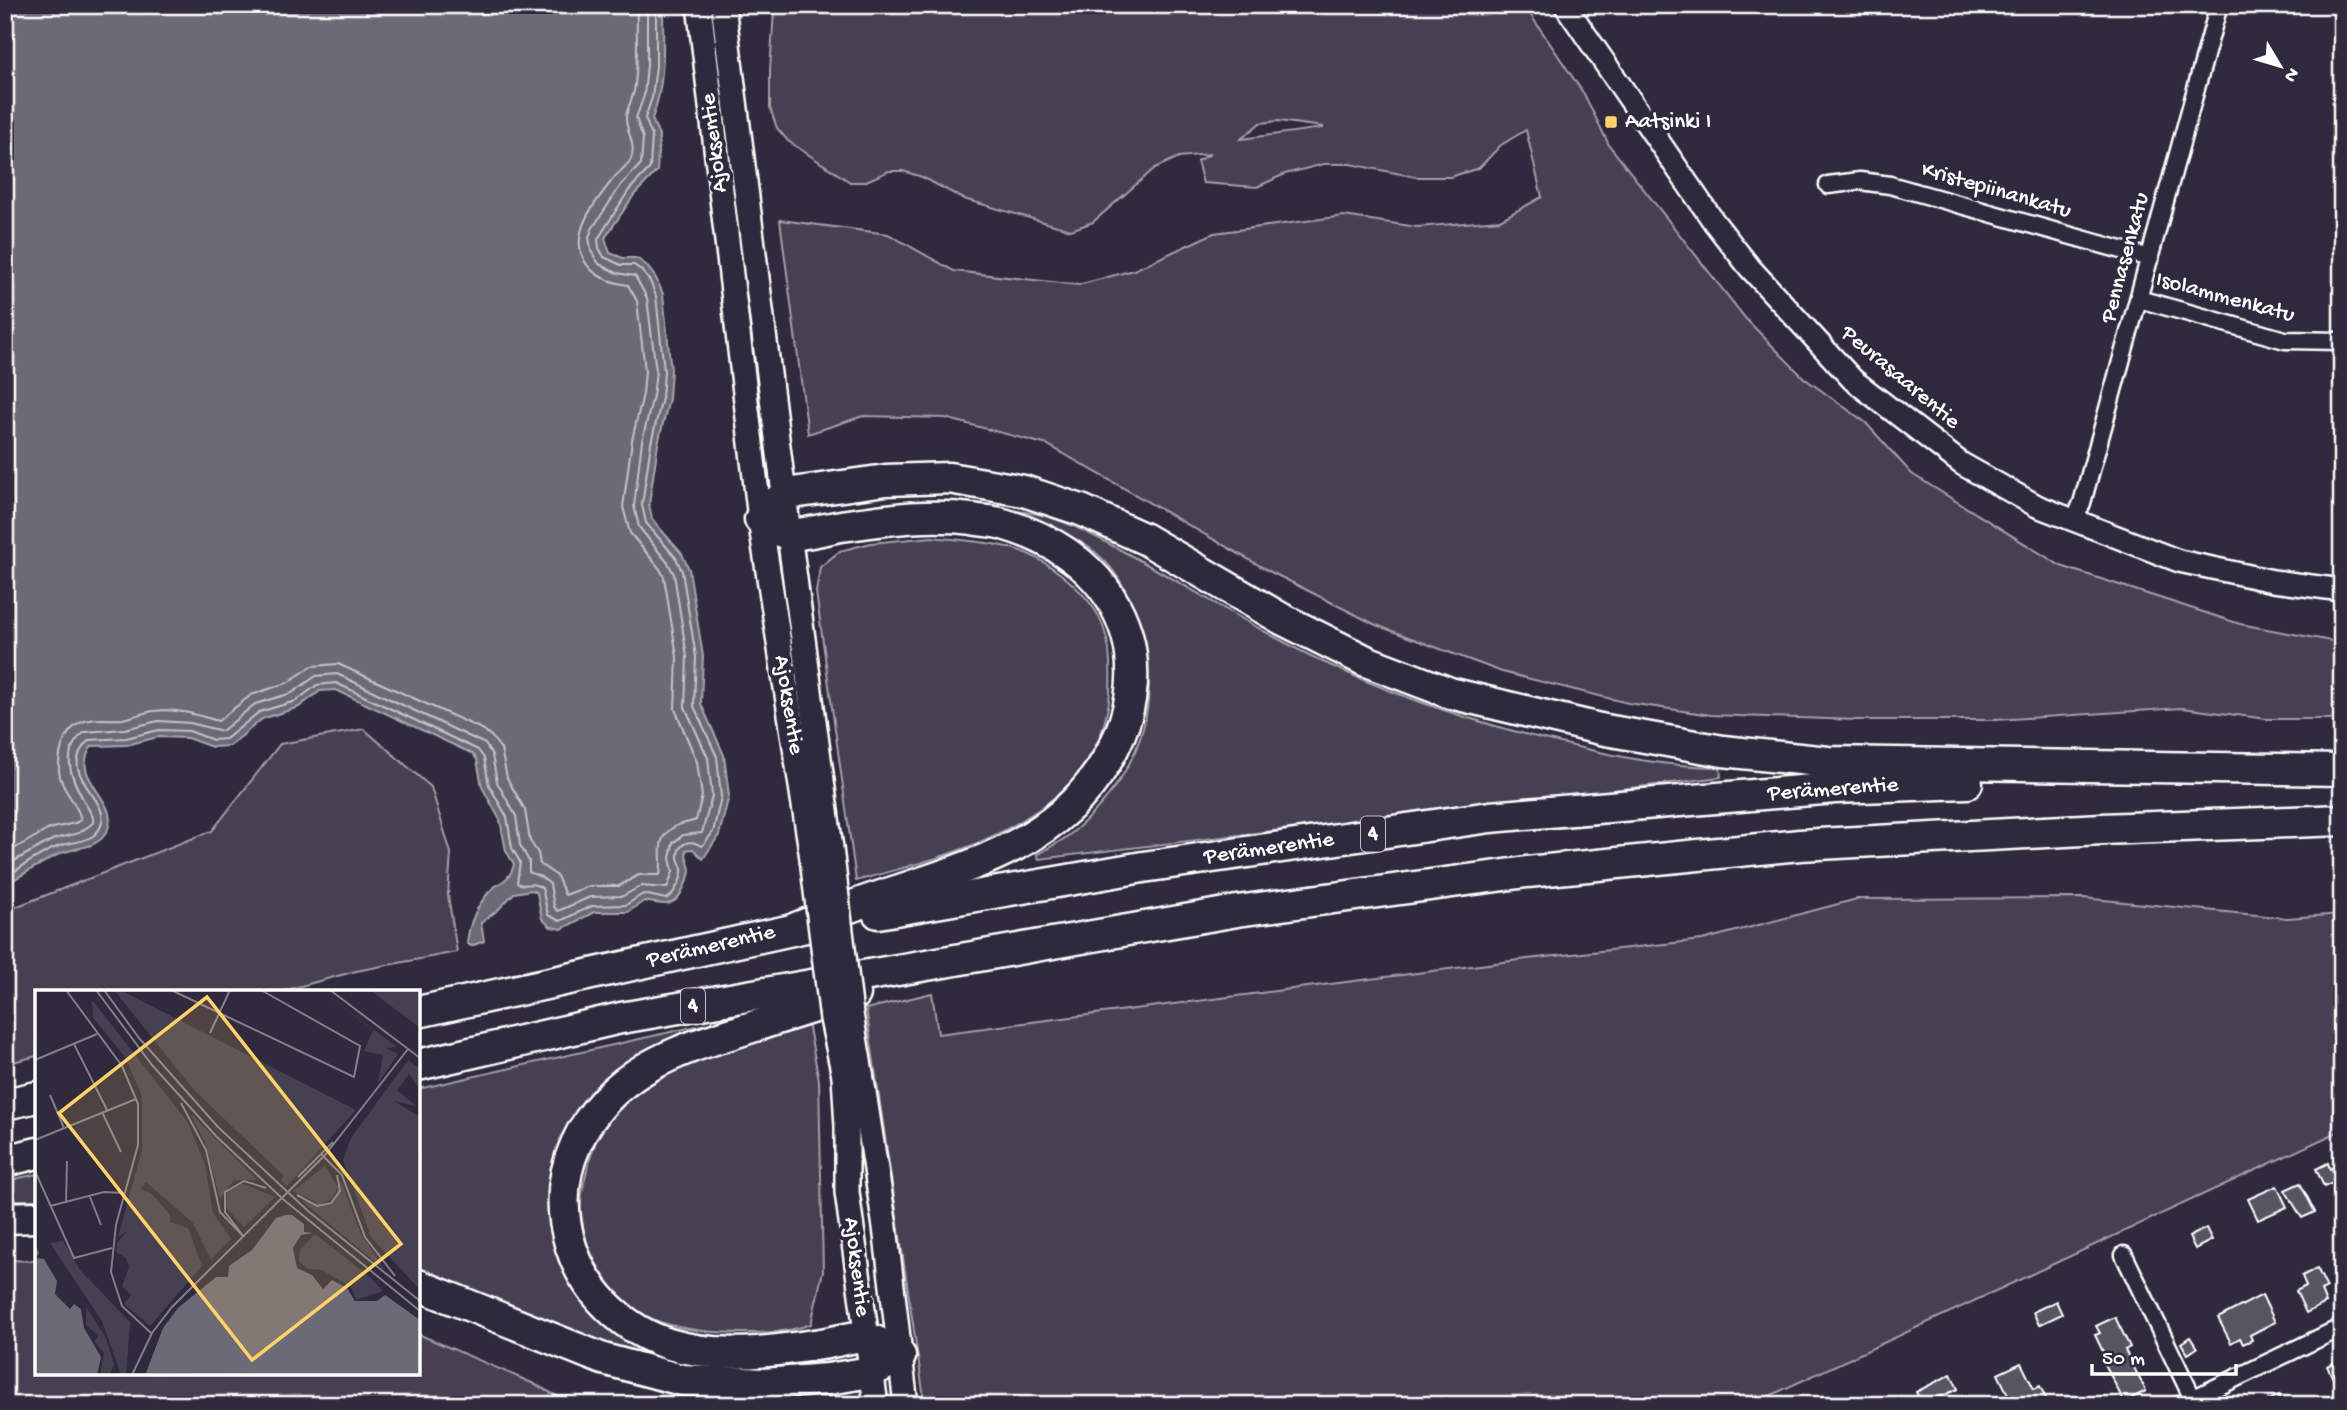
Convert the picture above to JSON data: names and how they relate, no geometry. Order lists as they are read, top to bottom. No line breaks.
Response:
{"streets":{"highway":["Perämerentie","4"],"main road":["Ajoksentie"],"street":["Kristepiinankatu","Pennasenkatu","Isolammenkatu","Peurasaarentie"]},"crossings":[["Kristepiinankatu","Pennasenkatu"],["Pennasenkatu","Isolammenkatu"],["Pennasenkatu","Peurasaarentie"]],"places":{"transit":["Aatsinki I"]},"scale_bar":"50 m","north":"bottom right"}
